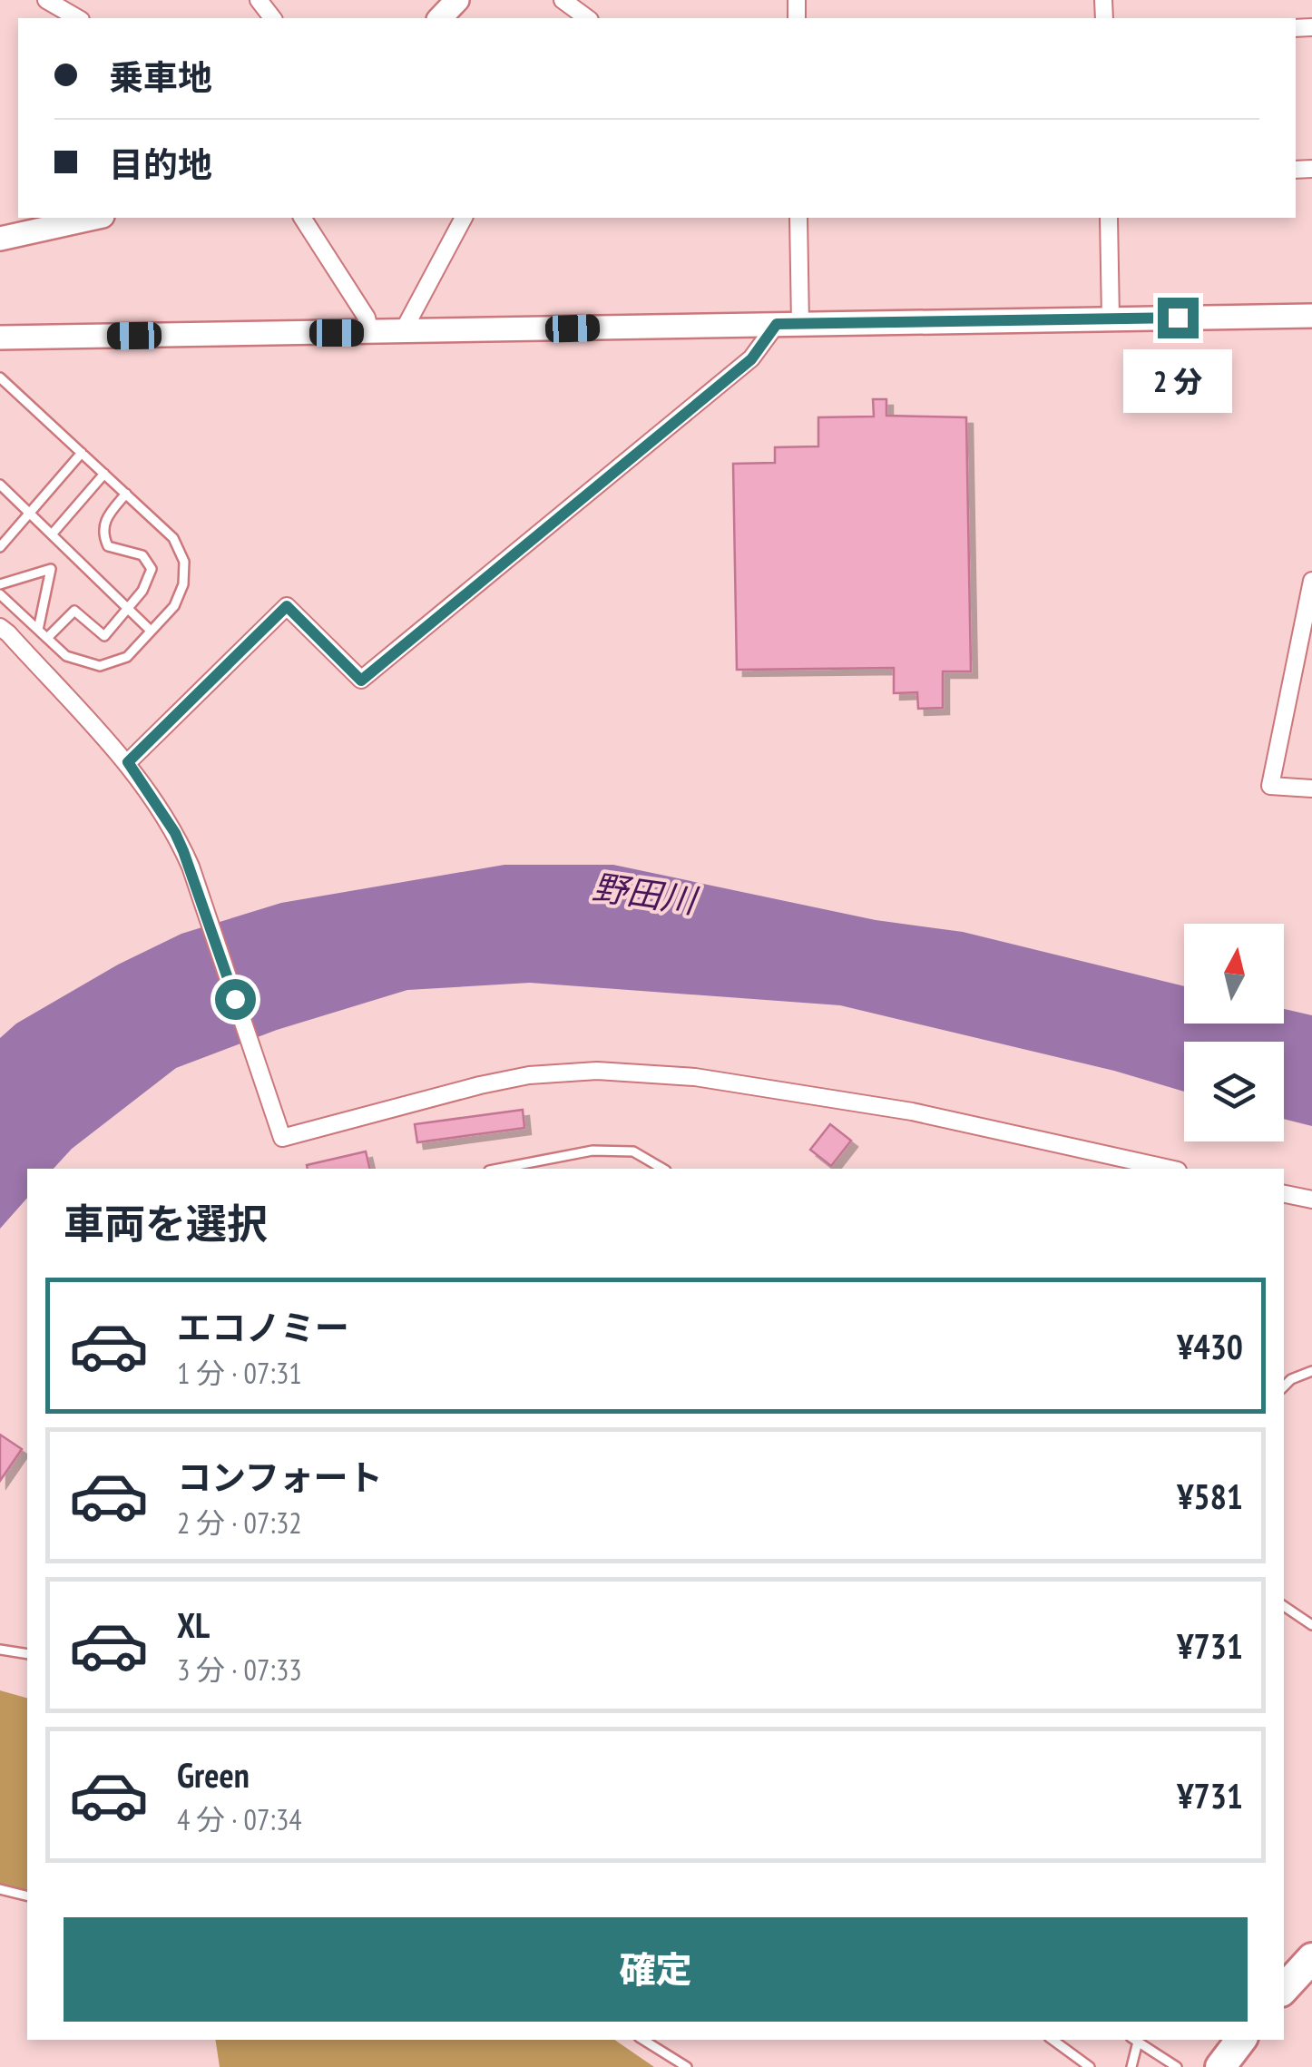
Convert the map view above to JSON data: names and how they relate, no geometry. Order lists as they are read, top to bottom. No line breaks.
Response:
{"water":["野田川"],"north":"top","page":{"banner":["乗車地","目的地"],"bubble":"2 分","heading":"車両を選択","list":[{"name":"エコノミー","note":"1 分 · 07:31","value":"¥430"},{"name":"コンフォート","note":"2 分 · 07:32","value":"¥581"},{"name":"XL","note":"3 分 · 07:33","value":"¥731"},{"name":"Green","note":"4 分 · 07:34","value":"¥731"}],"buttons":"確定"}}
